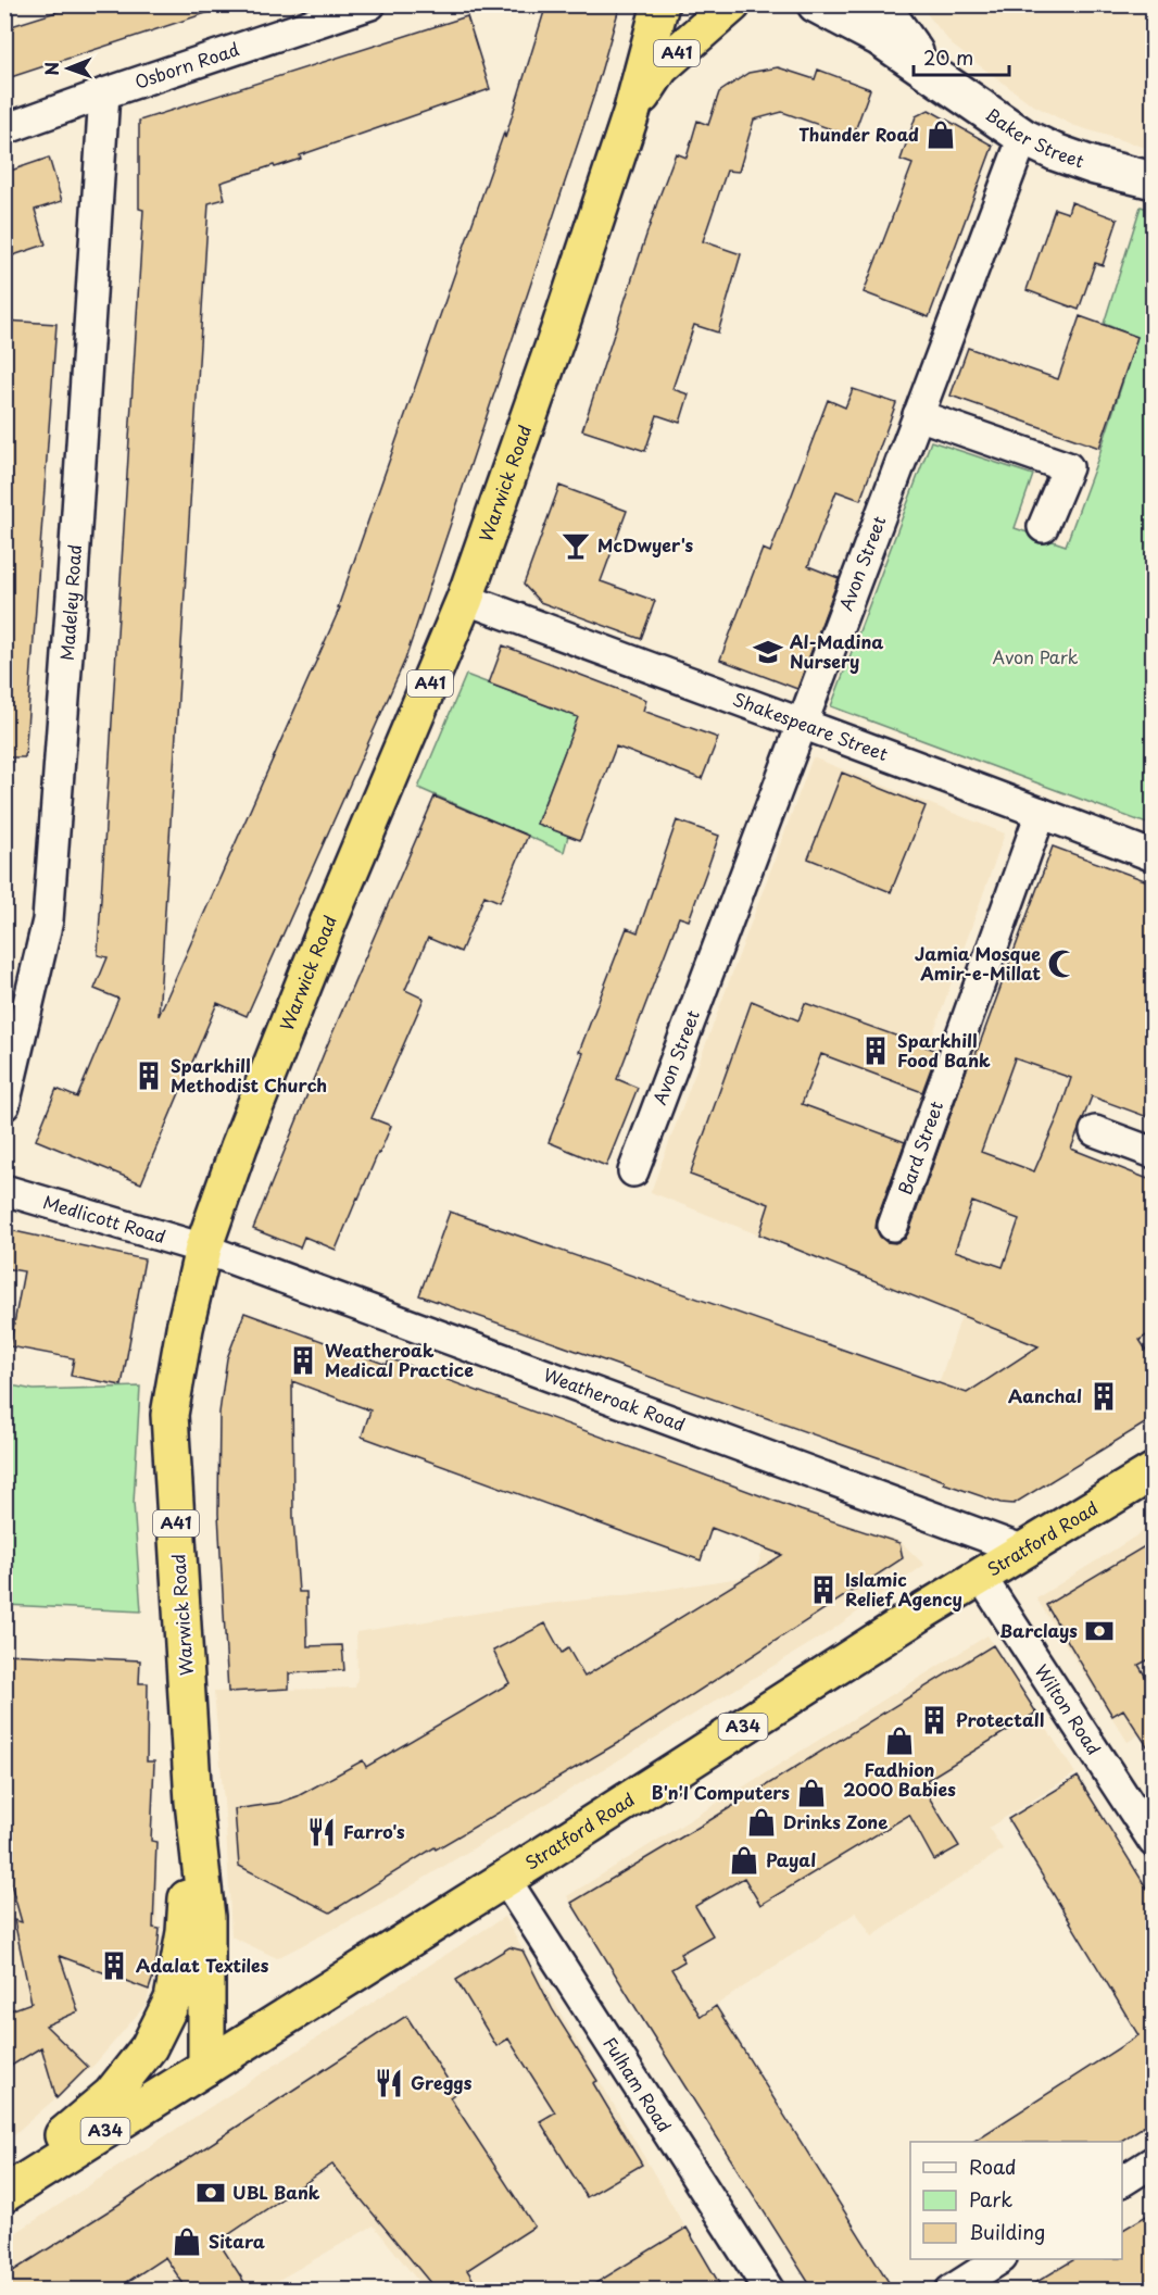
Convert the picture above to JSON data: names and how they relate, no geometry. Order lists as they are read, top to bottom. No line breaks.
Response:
{"streets":{"highway":["A41","Warwick Road","Stratford Road","A34"],"main road":["Baker Street"],"street":["Osborn Road","Avon Street","Madeley Road","Shakespeare Street","Bard Street","Medlicott Road","Weatheroak Road","Wilton Road","Fulham Road"]},"crossings":[["Osborn Road","Madeley Road"],["Baker Street","Avon Street"],["Warwick Road","Shakespeare Street"],["Warwick Road","Medlicott Road"],["Warwick Road","Weatheroak Road"],["Warwick Road","Stratford Road"],["Avon Street","Shakespeare Street"],["Shakespeare Street","Bard Street"],["Medlicott Road","Weatheroak Road"],["Weatheroak Road","Stratford Road"],["Stratford Road","Wilton Road"],["Stratford Road","Fulham Road"]],"parks":["Avon Park"],"places":{"shop":["Thunder Road","Fadhion 2000 Babies","B'n'I Computers","Drinks Zone","Payal","Sitara"],"bar":["McDwyer's"],"school or university":["Al-Madina Nursery"],"mosque":["Jamia Mosque Amir-e-Millat"],"building":["Sparkhill Food Bank","Sparkhill Methodist Church","Weatheroak Medical Practice","Aanchal","Islamic Relief Agency","Protectall","Adalat Textiles"],"bank":["Barclays","UBL Bank"],"restaurant":["Farro's","Greggs"]},"legend":["Road","Park","Building"],"scale_bar":"20 m","north":"left"}
